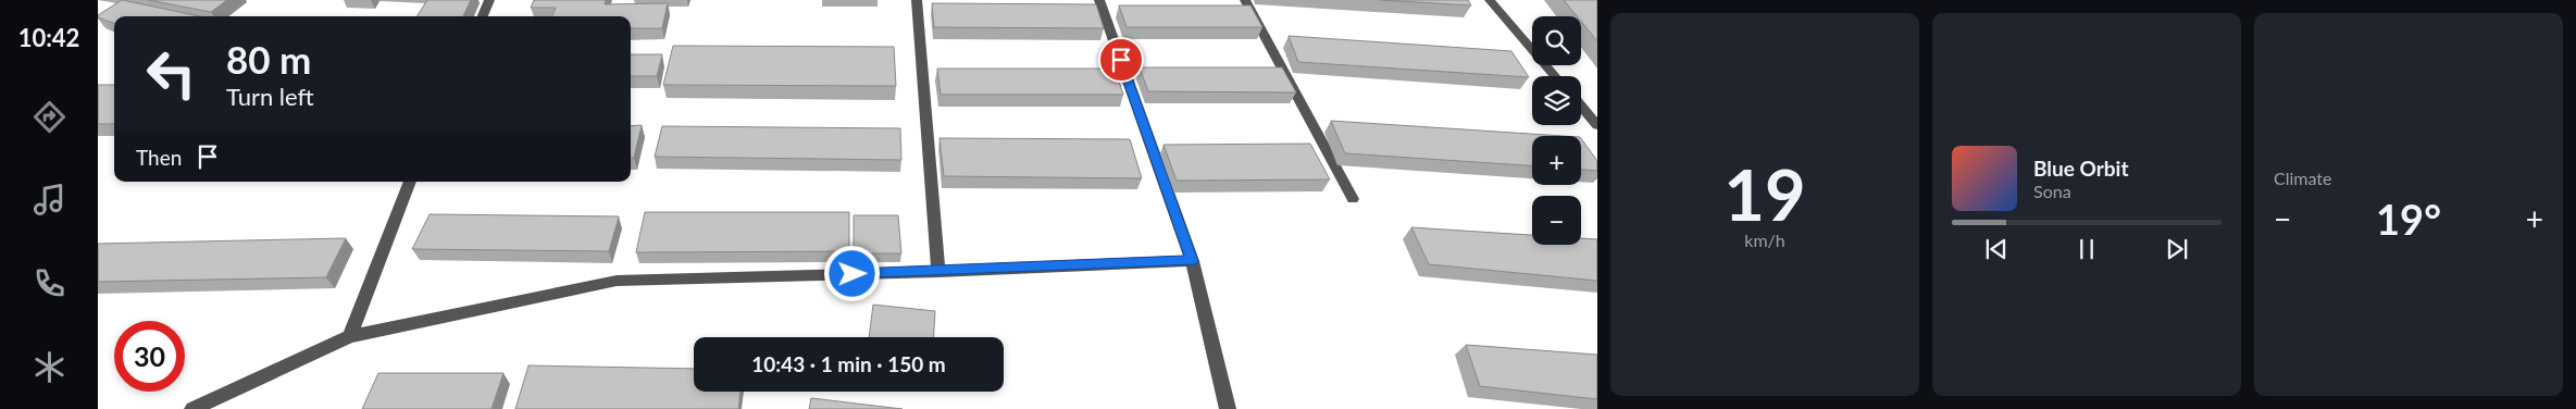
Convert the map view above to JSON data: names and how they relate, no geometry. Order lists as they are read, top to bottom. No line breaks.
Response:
{"page":{"tabs":"10:42","tile":[["19","km/h"],"Climate"],"map_buttons":["+","−"],"turn":["80 m","Turn left"],"then":"Then","song":["Blue Orbit","Sona"],"heat":["−","19°","+"],"limit":"30","trip":"10:43 · 1 min · 150 m"}}
